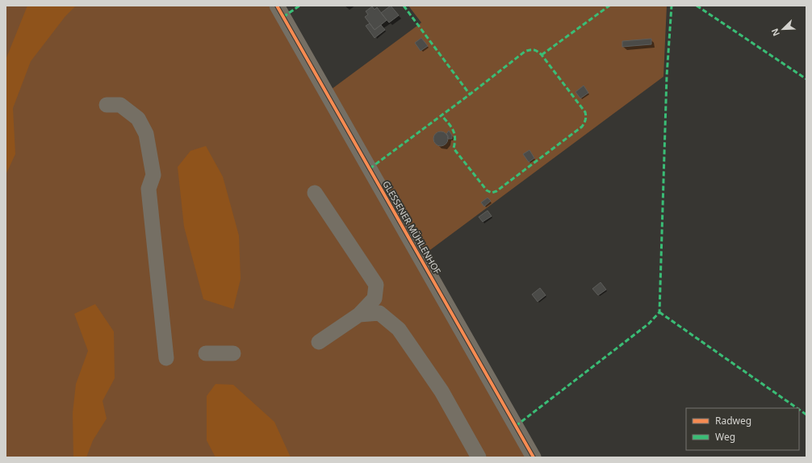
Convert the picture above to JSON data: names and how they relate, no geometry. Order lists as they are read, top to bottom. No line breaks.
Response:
{"streets":{"street":["GLESSENER MÜHLENHOF"]},"legend":["Radweg","Weg"],"north":"bottom left"}
